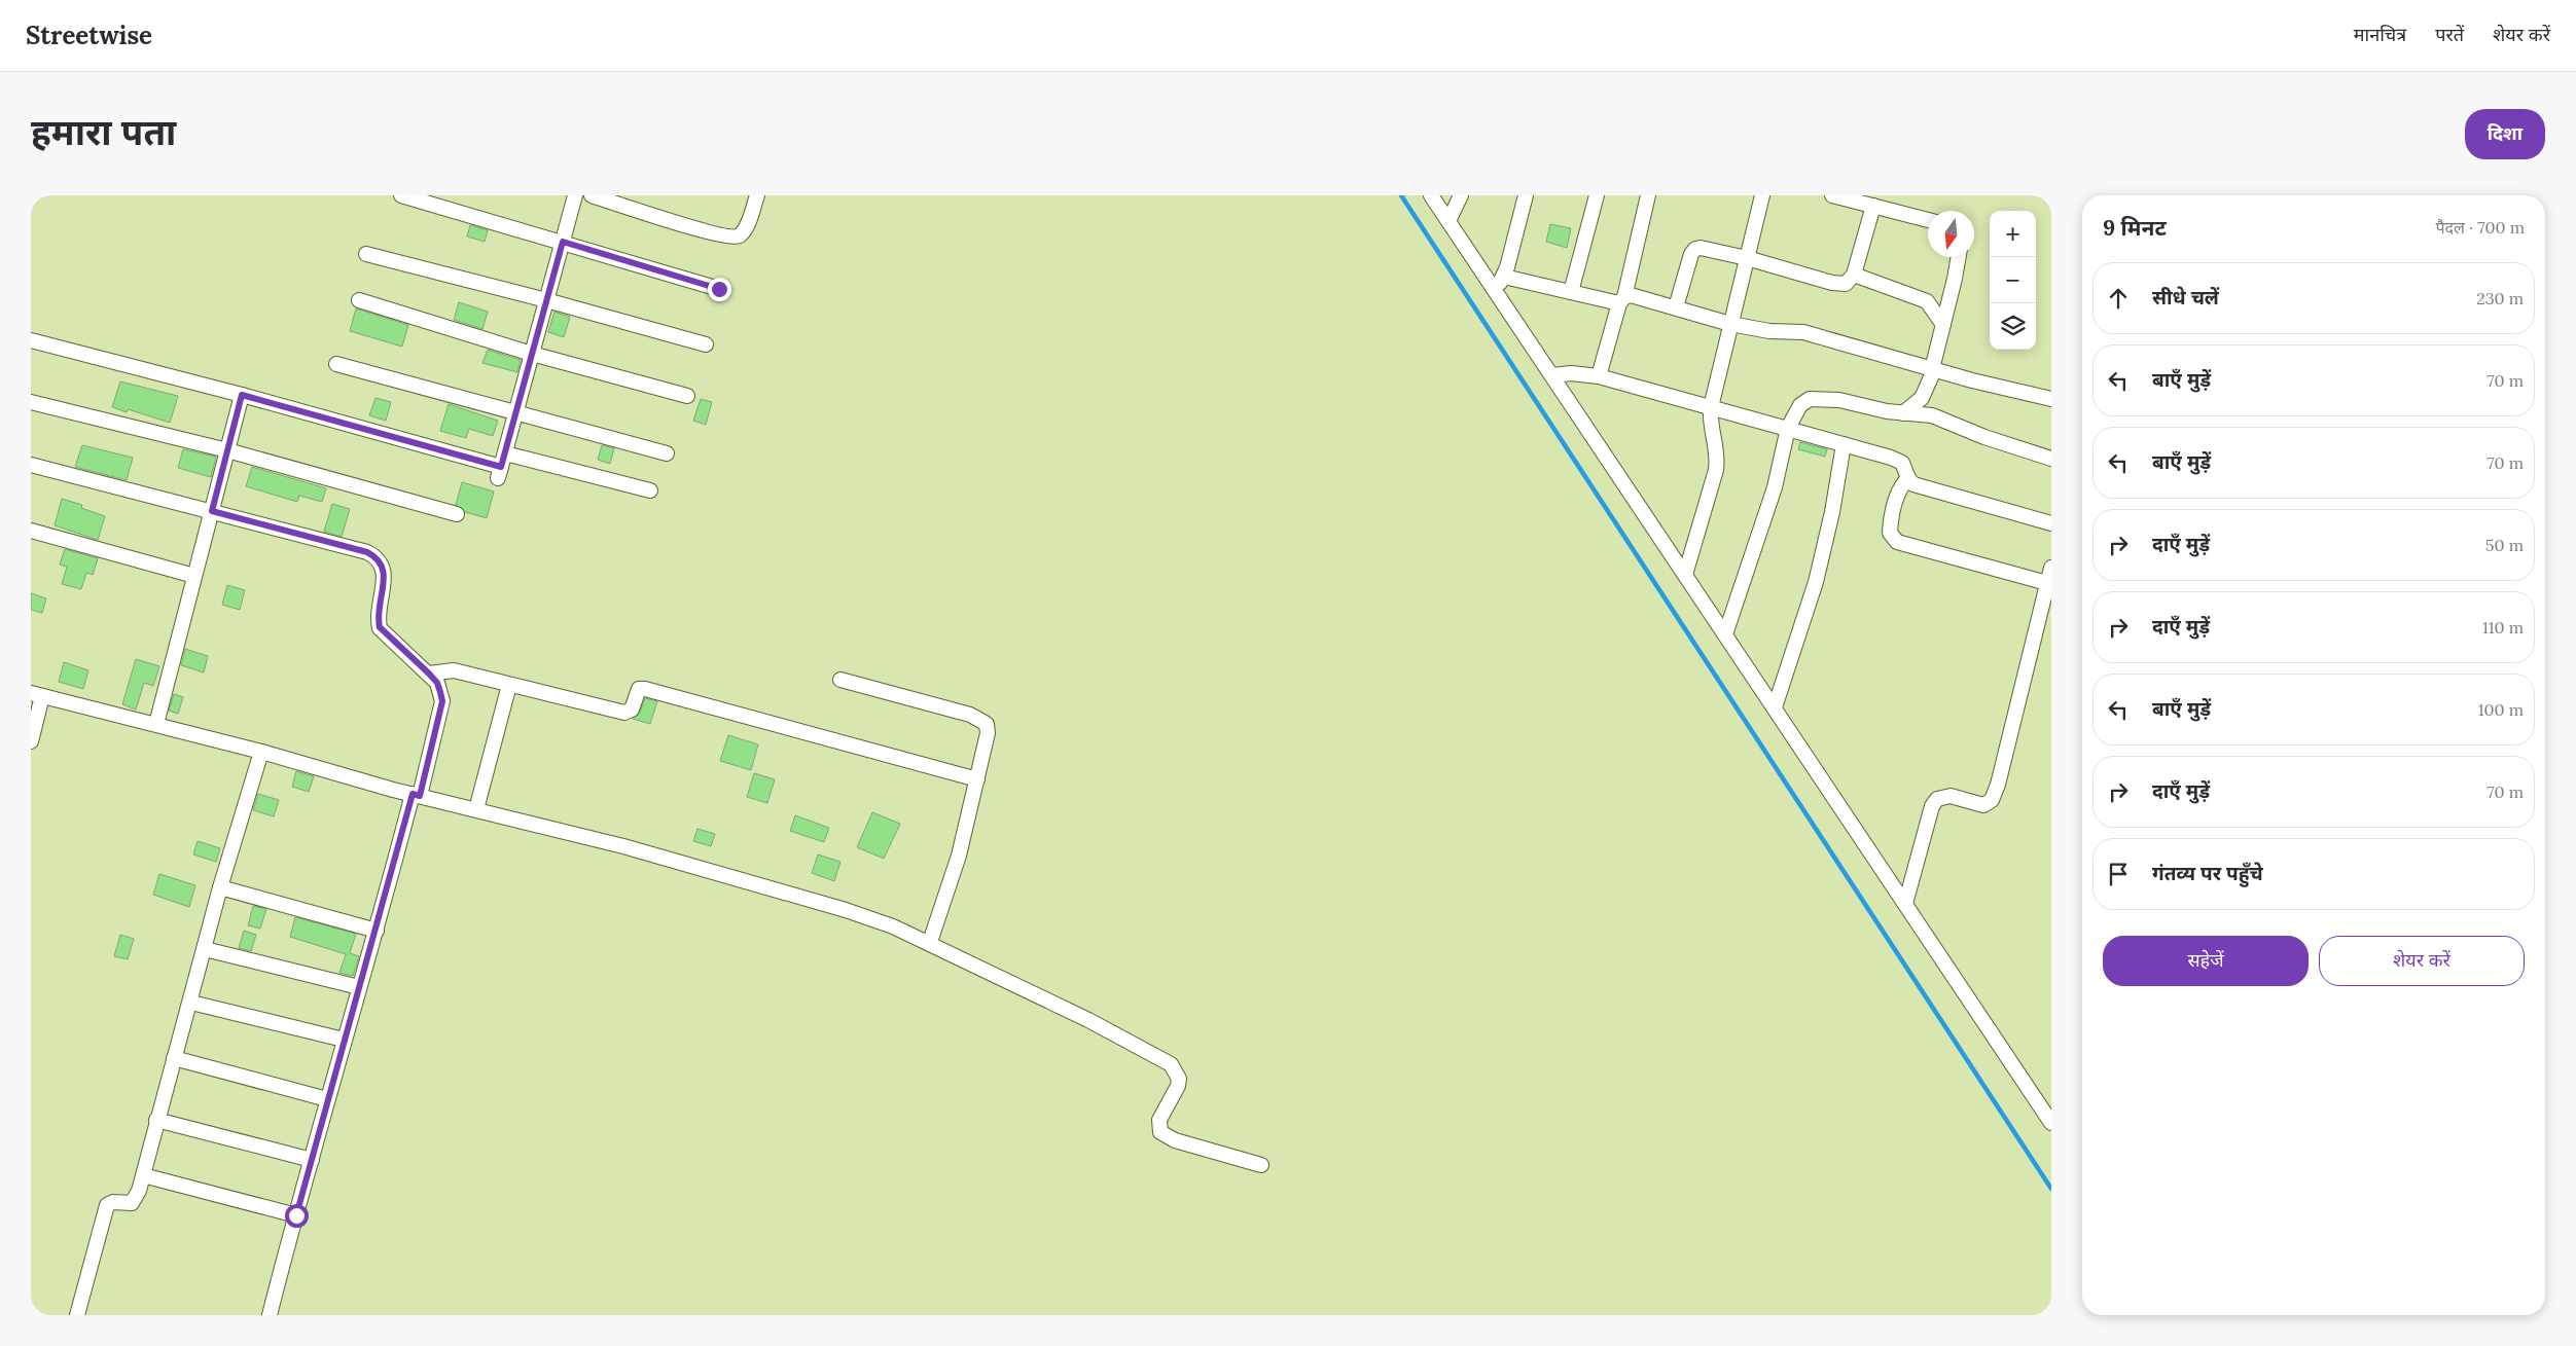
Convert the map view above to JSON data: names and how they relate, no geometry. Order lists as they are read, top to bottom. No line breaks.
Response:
{"north":"bottom","page":{"header":"Streetwise","nav":["मानचित्र","परतें","शेयर करें"],"title":"हमारा पता","buttons":["दिशा",["सहेजें","शेयर करें"]],"heading":["9 मिनट","पैदल · 700 m"],"map_buttons":["+","−"],"list":[["सीधे चलें","230 m"],["बाएँ मुड़ें","70 m"],["बाएँ मुड़ें","70 m"],["दाएँ मुड़ें","50 m"],["दाएँ मुड़ें","110 m"],["बाएँ मुड़ें","100 m"],["दाएँ मुड़ें","70 m"],"गंतव्य पर पहुँचे"]}}
